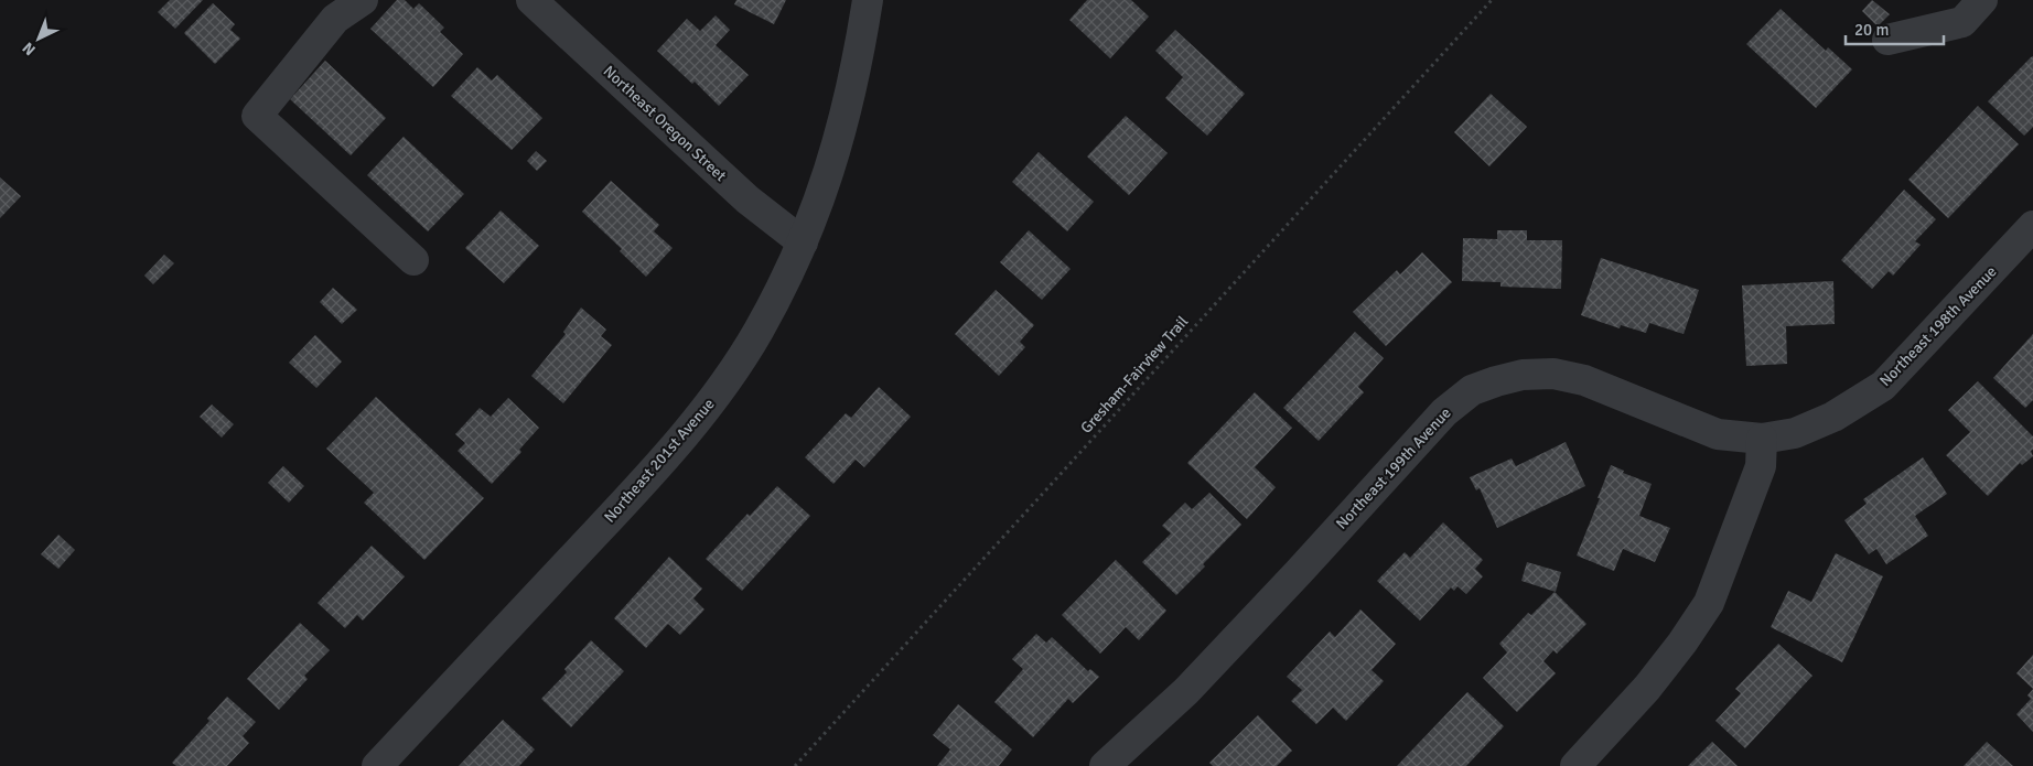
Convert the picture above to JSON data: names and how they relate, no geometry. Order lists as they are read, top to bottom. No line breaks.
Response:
{"streets":{"street":["Northeast Oregon Street","Northeast 198th Avenue","Northeast 201st Avenue","Northeast 199th Avenue"],"path":["Gresham-Fairview Trail"]},"crossings":[["Northeast Oregon Street","Northeast 201st Avenue"],["Northeast 198th Avenue","Northeast 199th Avenue"]],"scale_bar":"20 m","north":"bottom left"}
